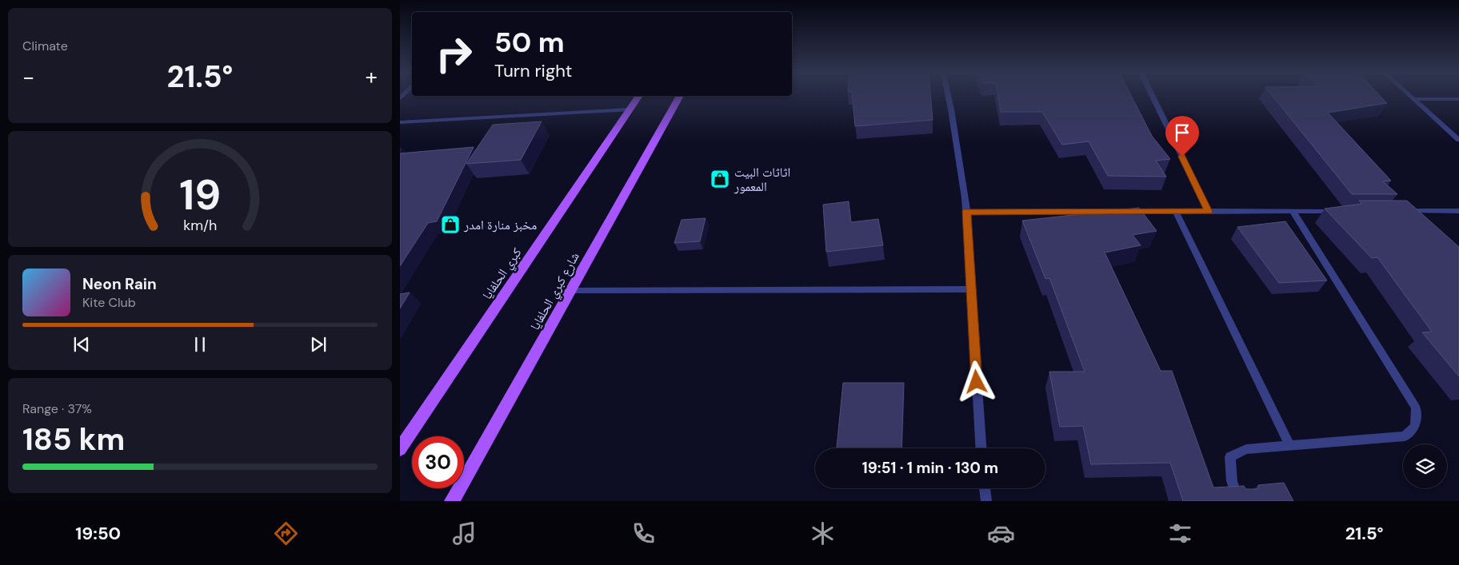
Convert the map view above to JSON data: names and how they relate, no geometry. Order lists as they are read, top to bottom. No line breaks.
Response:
{"streets":{"main road":["كبري الحلفايا","شارع كبري الحلفايا"]},"places":{"shop":["اثاثات البيت المعمور","مخبز منارة امدر"]},"page":{"tile":["Climate",["Range · 37%","185 km"]],"turn":["50 m","Turn right"],"heat":["−","21.5°","+"],"song":["Neon Rain","Kite Club"],"limit":"30","trip":"19:51 · 1 min · 130 m","tabs":["19:50","21.5°"],"gauge":["19","km/h"]}}
